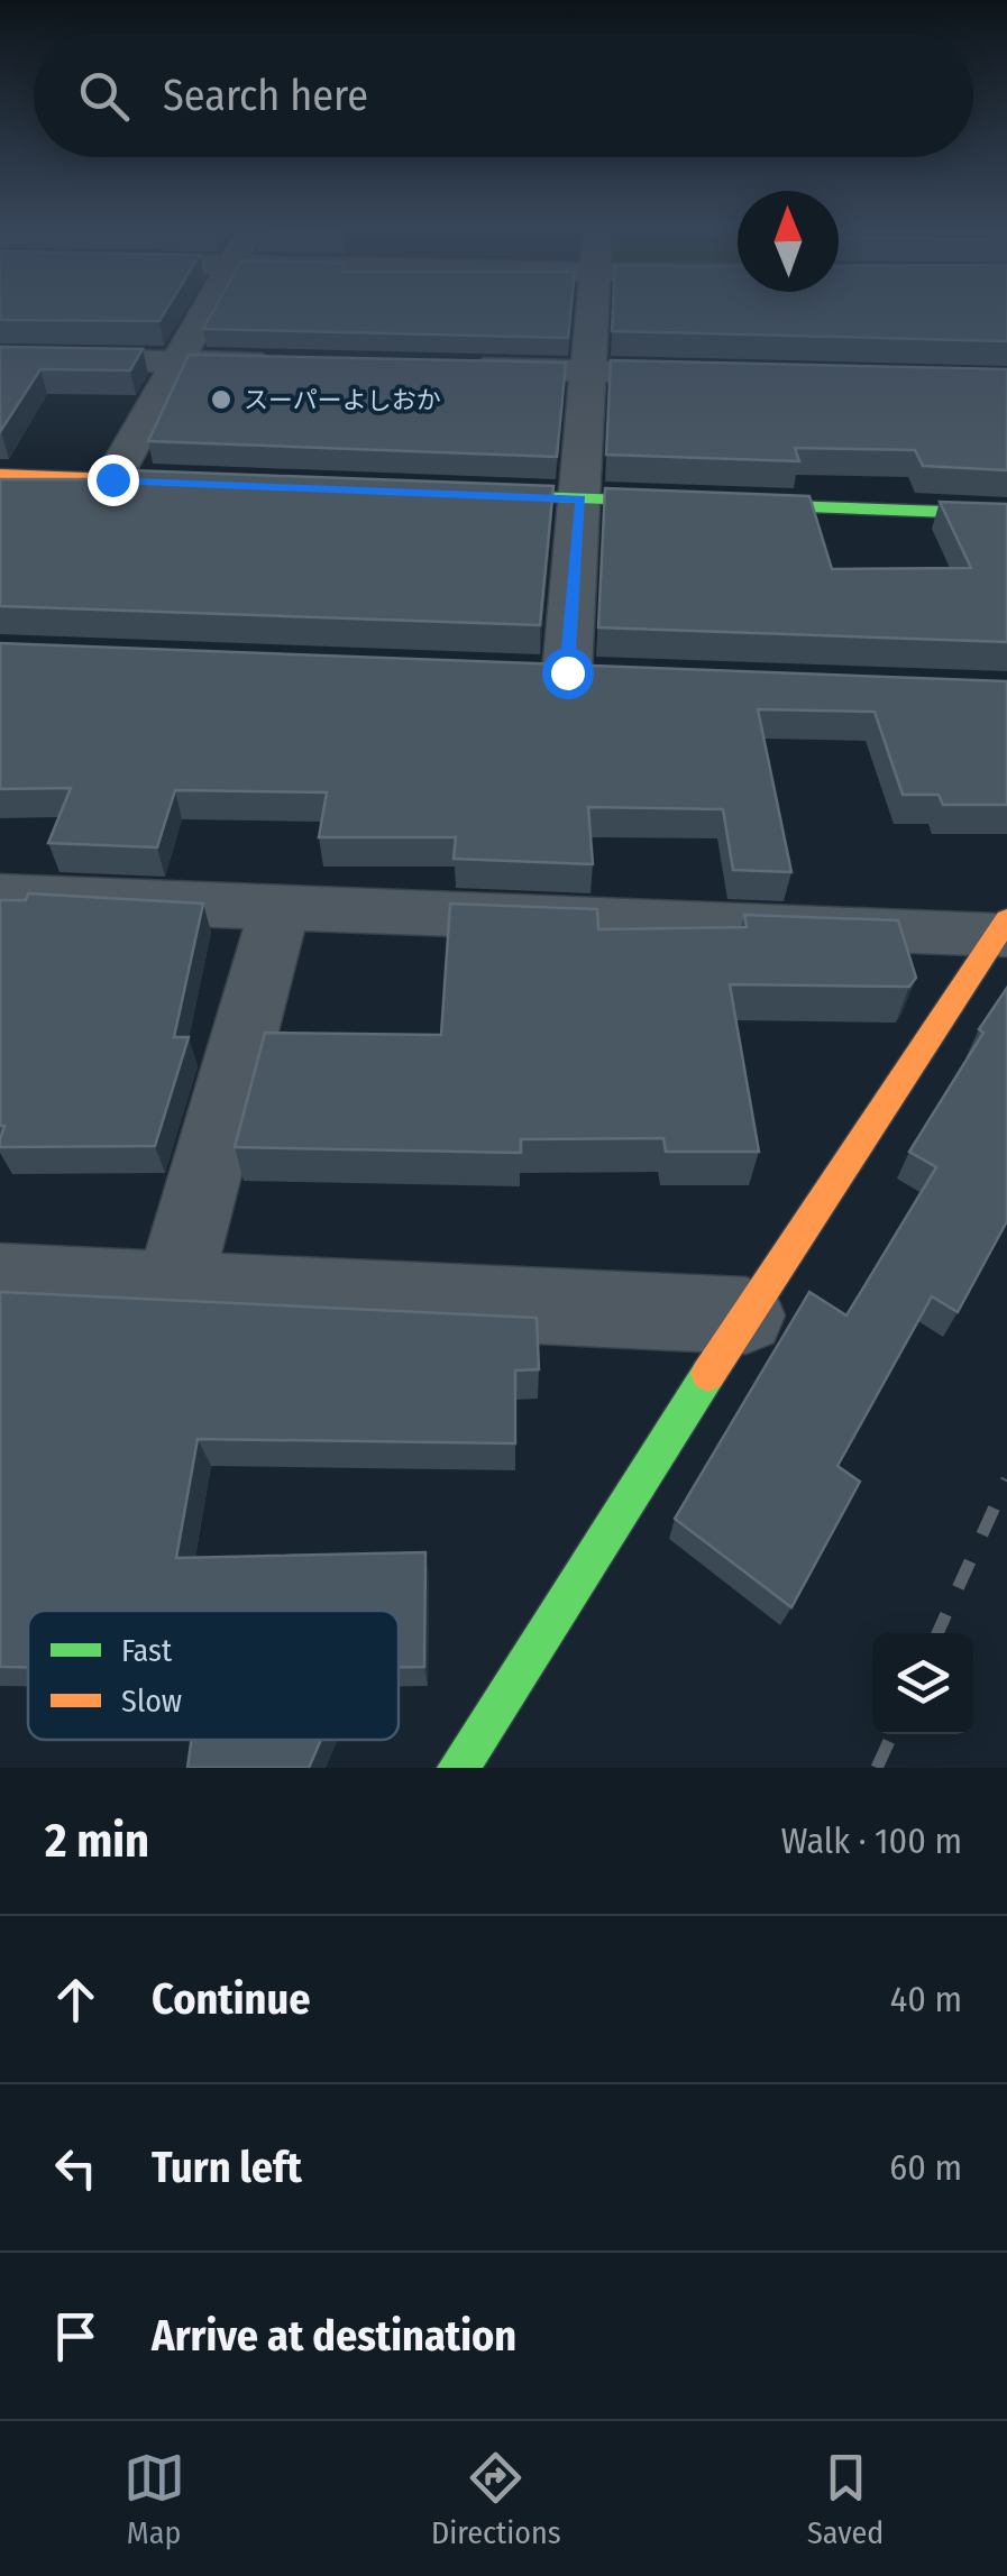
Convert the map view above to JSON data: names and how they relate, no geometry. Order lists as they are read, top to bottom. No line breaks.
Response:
{"places":["スーパーよしおか"],"legend":["Fast","Slow"],"north":"top","page":{"search":"Search here","heading":["2 min","Walk · 100 m"],"list":[["Continue","40 m"],["Turn left","60 m"],"Arrive at destination"],"nav":["Map","Directions","Saved"]}}
